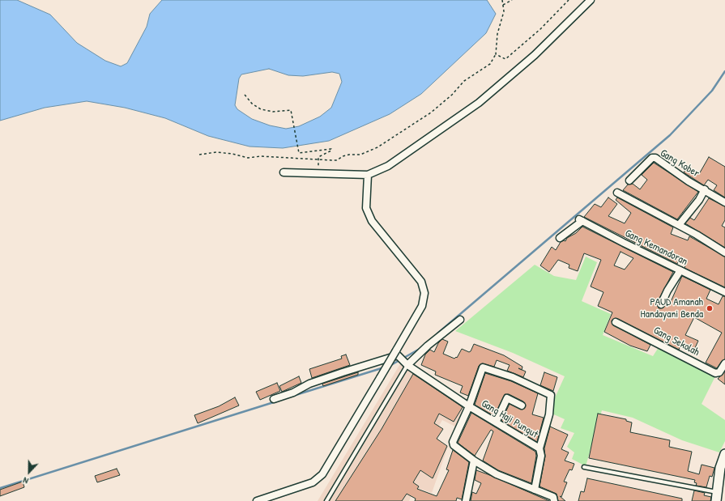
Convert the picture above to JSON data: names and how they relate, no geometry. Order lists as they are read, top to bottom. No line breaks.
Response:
{"streets":{"street":["Gang Kober","Gang Kemandoran","Gang Sekolah","Gang Haji Pungut"]},"places":["PAUD Amanah Handayani Benda"],"north":"bottom"}
